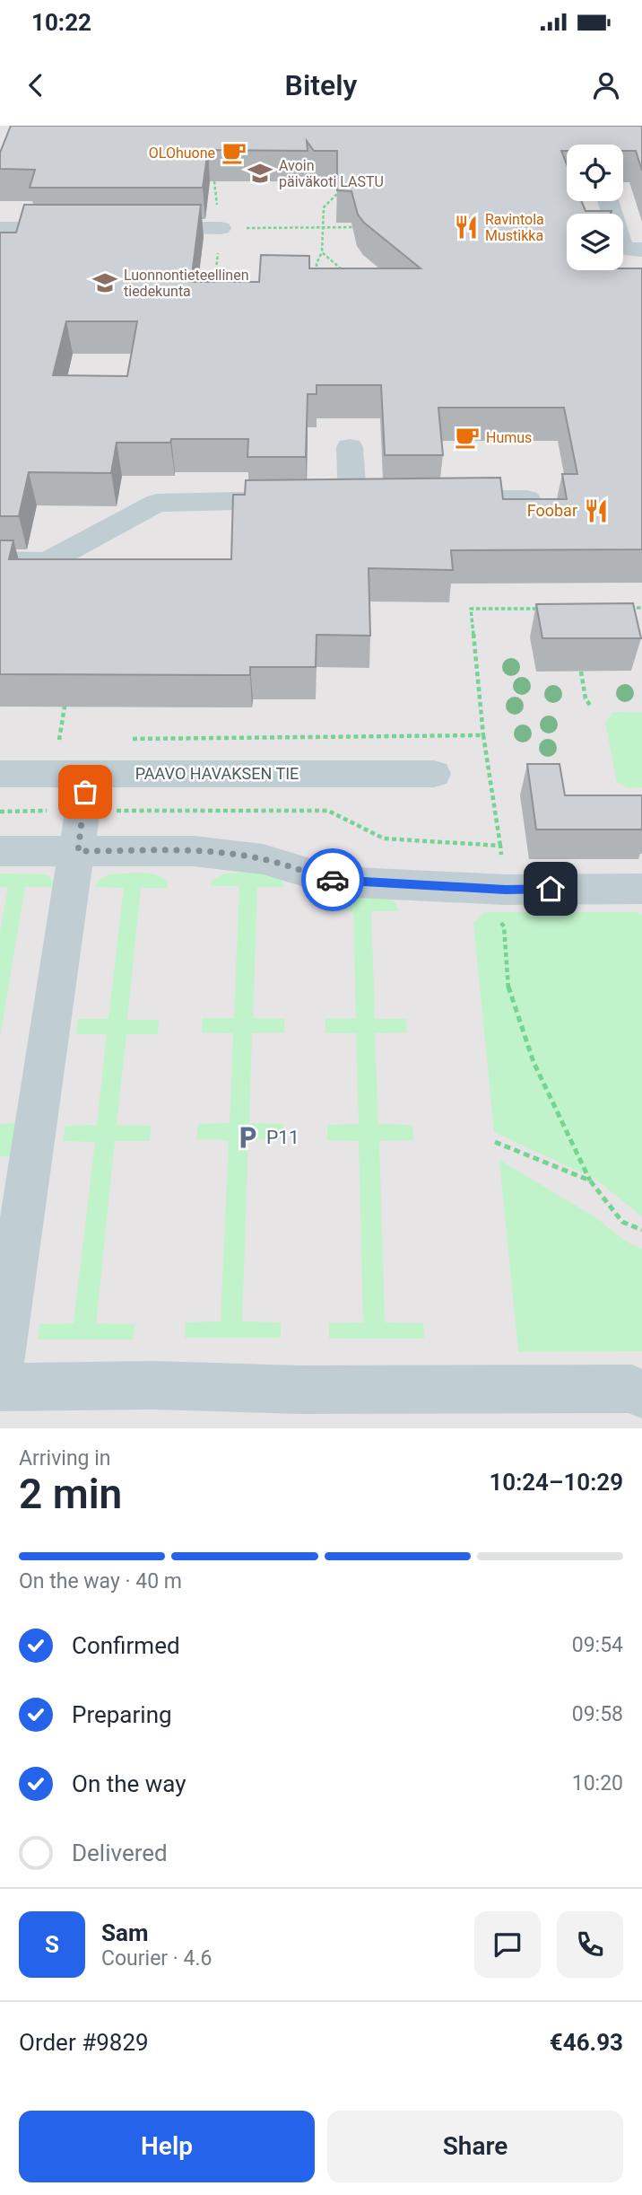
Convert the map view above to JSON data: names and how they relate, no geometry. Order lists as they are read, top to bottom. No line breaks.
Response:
{"streets":{"street":["PAAVO HAVAKSEN TIE"]},"places":{"cafe":["OLOhuone","Humus"],"school or university":["Avoin päiväkoti LASTU","Luonnontieteellinen tiedekunta"],"restaurant":["Ravintola Mustikka","Foobar"],"parking":["P11"]},"page":{"status":"10:22","header":"Bitely","heading":["2 min","Arriving in","10:24–10:29"],"panel":["Sam","Courier · 4.6","Order #9829","€46.93"],"bar":"On the way · 40 m","list":[["Confirmed","09:54"],["Preparing","09:58"],["On the way","10:20"],"Delivered"],"round":"S","buttons":["Help","Share"]}}
